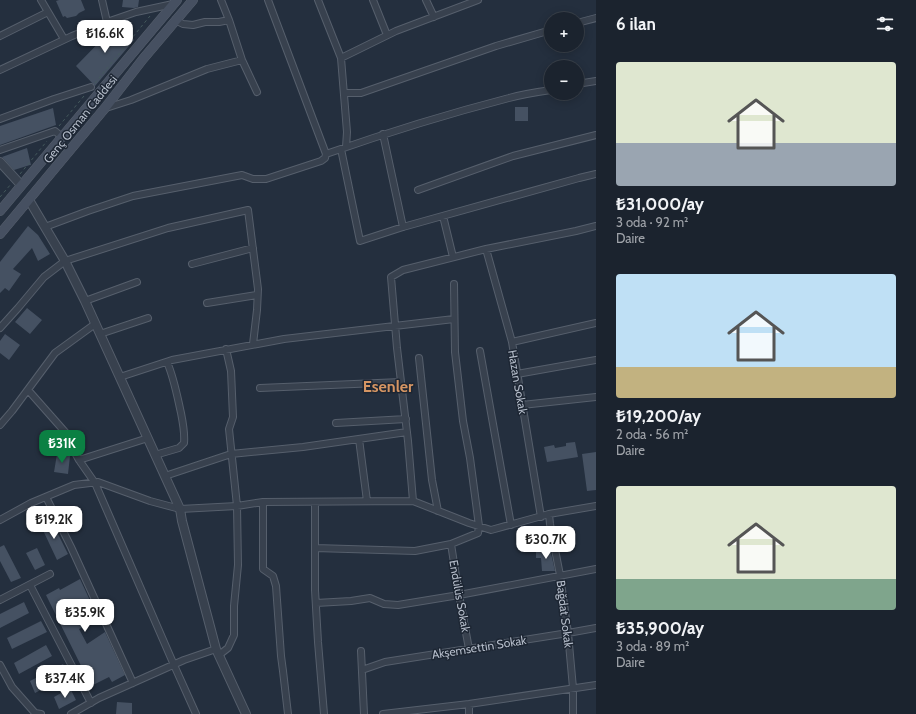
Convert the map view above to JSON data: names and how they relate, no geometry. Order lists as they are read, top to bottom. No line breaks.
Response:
{"streets":{"main road":["Genç Osman Caddesi"],"street":["Hazan Sokak","Endülüs Sokak","Bağdat Sokak","Akşemsettin Sokak"]},"crossings":[["Endülüs Sokak","Akşemsettin Sokak"],["Bağdat Sokak","Akşemsettin Sokak"]],"districts":["Esenler"],"page":{"heading":"6 ilan","map_buttons":["+","−"],"price":["₺16.6K","₺31K","₺19.2K","₺30.7K","₺35.9K","₺37.4K"],"list":[{"name":"₺31,000/ay","note":"3 oda · 92 m² · Daire"},{"name":"₺19,200/ay","note":"2 oda · 56 m² · Daire"},{"name":"₺35,900/ay","note":"3 oda · 89 m² · Daire"}]}}
